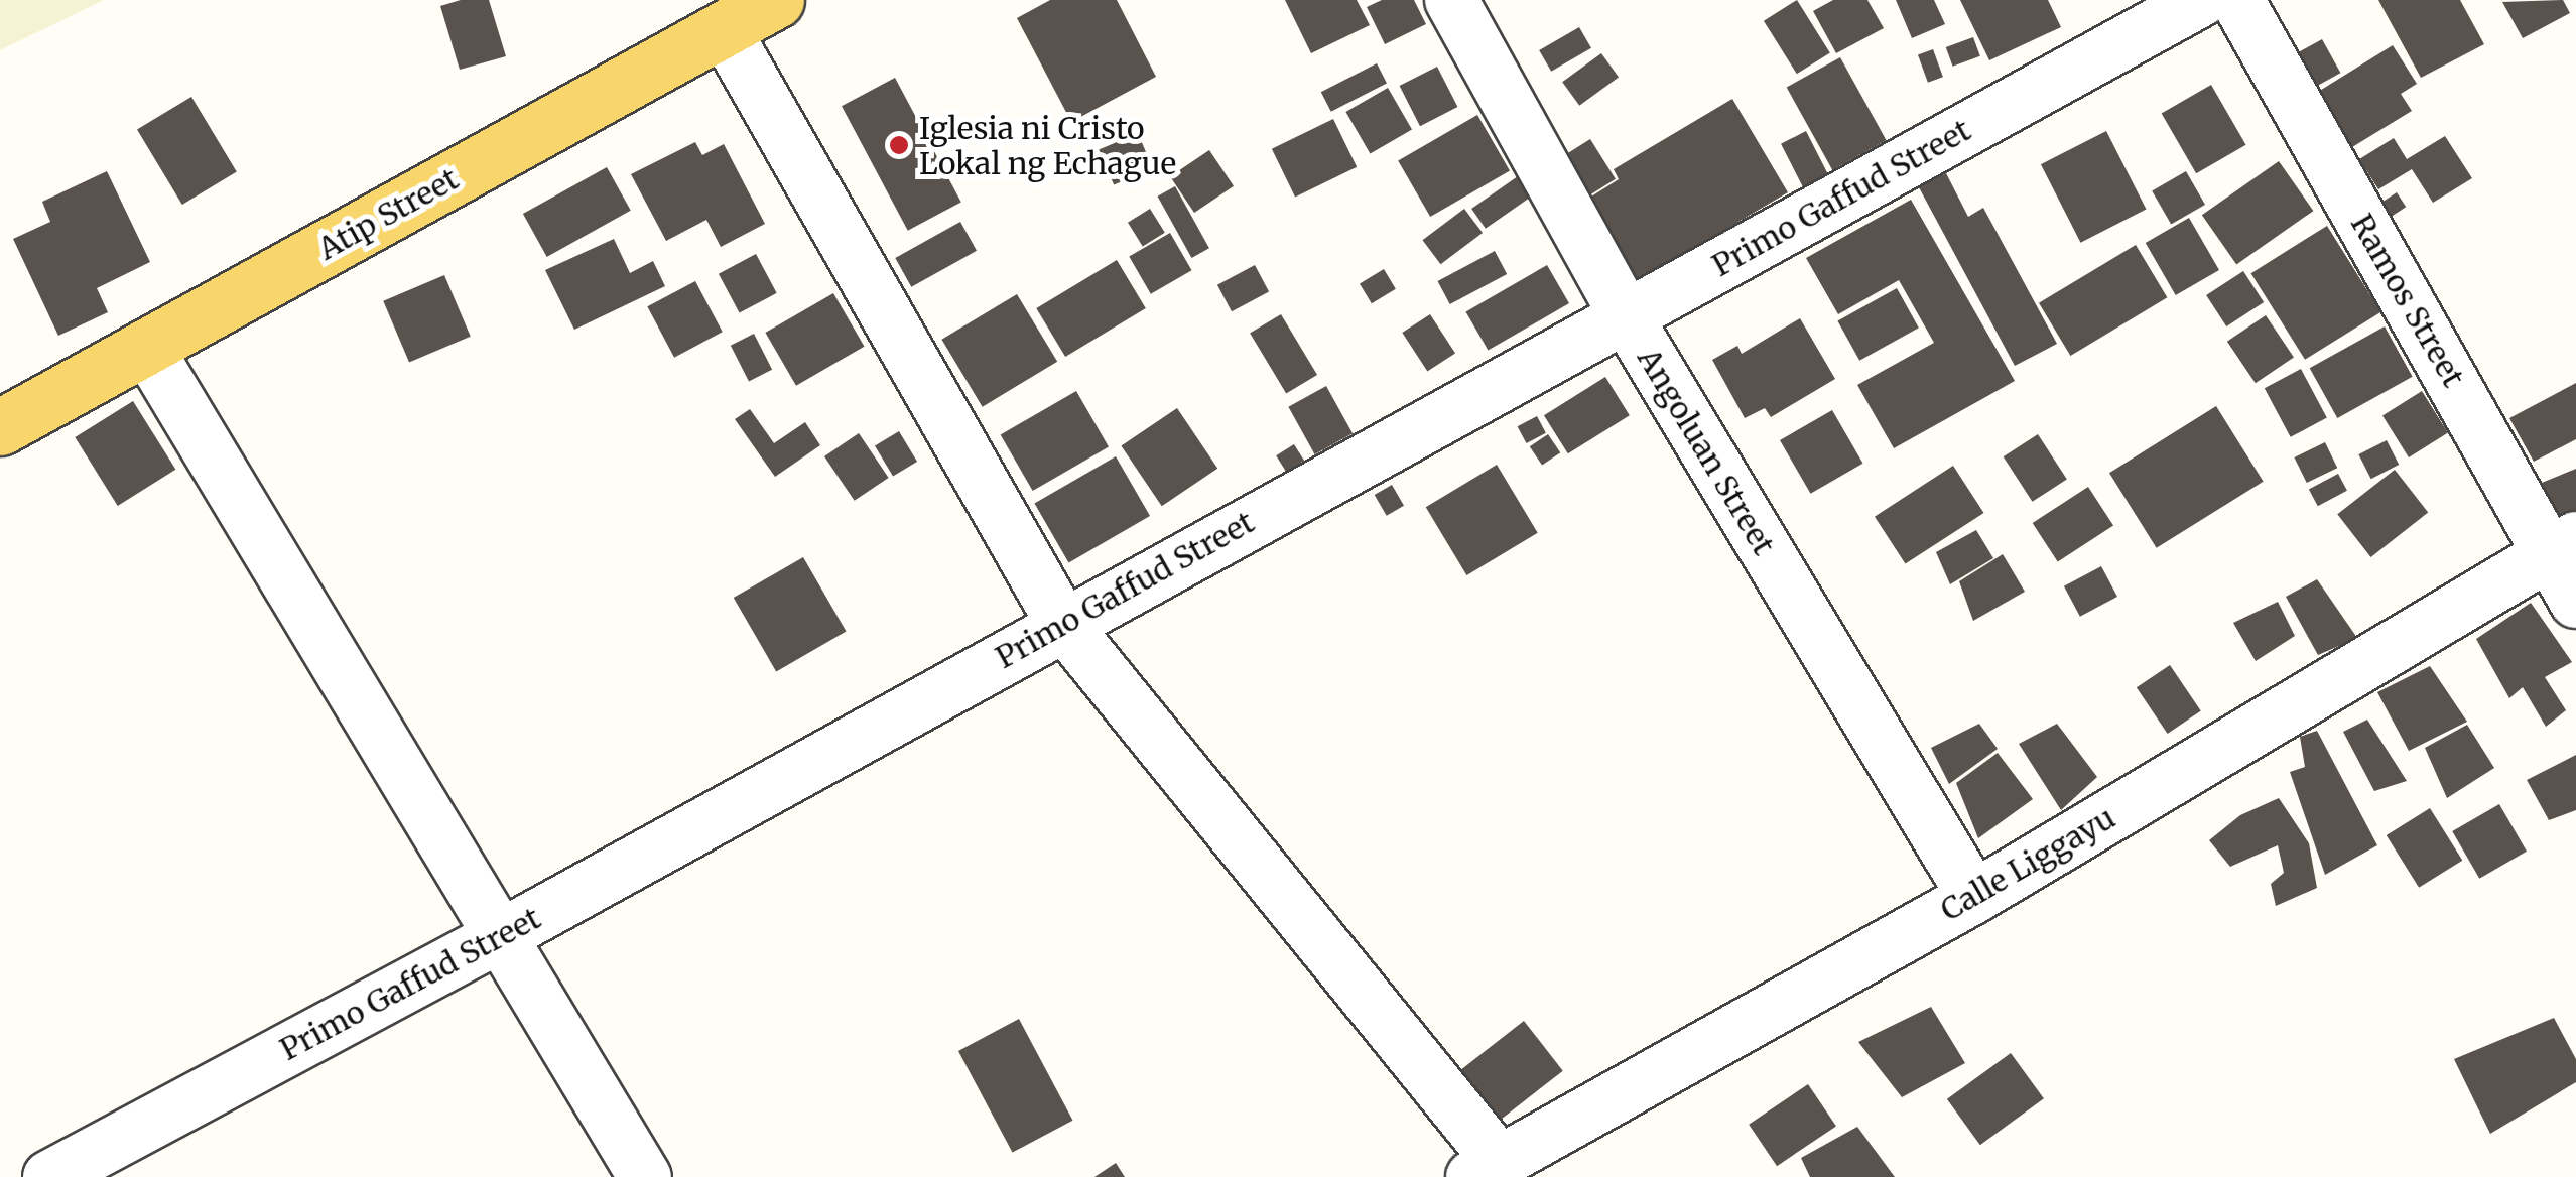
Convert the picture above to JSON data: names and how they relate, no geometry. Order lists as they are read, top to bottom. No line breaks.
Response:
{"streets":{"main road":["Atip Street"],"street":["Primo Gaffud Street","Ramos Street","Angoluan Street","Calle Liggayu"]},"crossings":[["Primo Gaffud Street","Angoluan Street"],["Ramos Street","Calle Liggayu"],["Angoluan Street","Calle Liggayu"]],"places":["Iglesia ni Cristo Lokal ng Echague"]}
